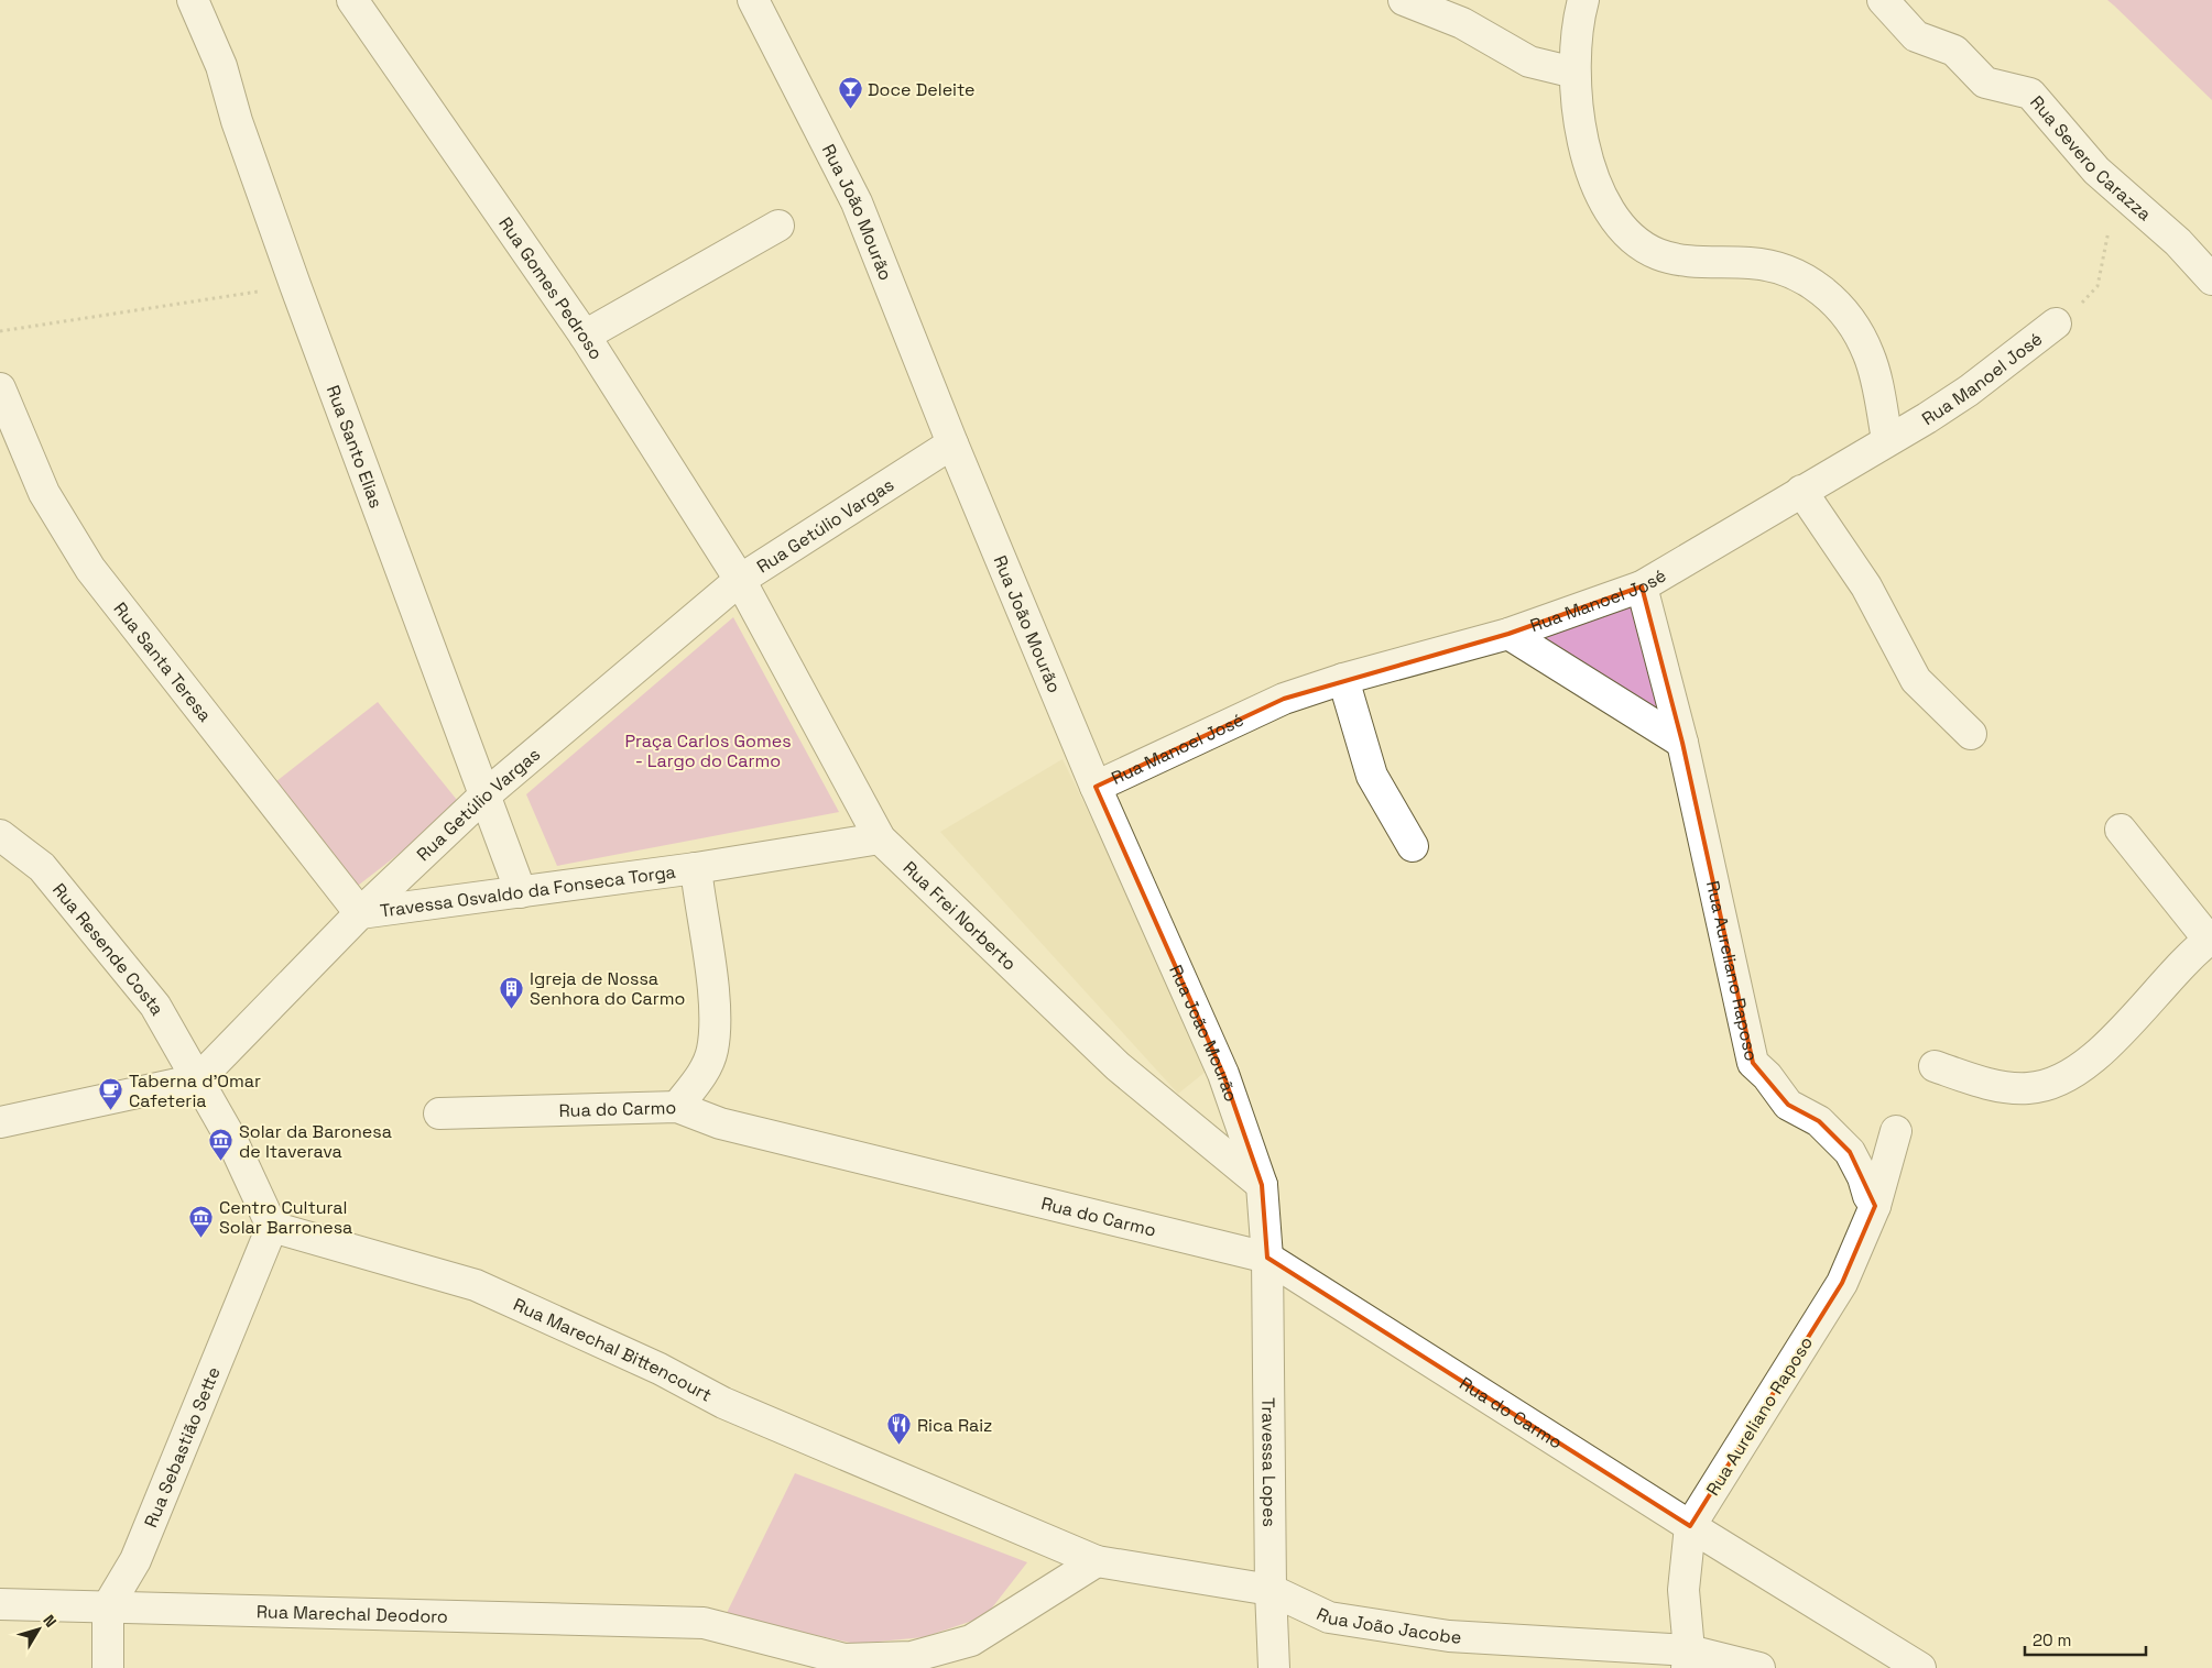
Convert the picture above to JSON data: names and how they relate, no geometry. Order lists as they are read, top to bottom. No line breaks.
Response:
{"streets":{"street":["Rua Severo Carazza","Rua João Mourão","Rua Gomes Pedroso","Rua Manoel José","Rua Santo Elias","Rua Getúlio Vargas","Rua Santa Teresa","Travessa Osvaldo da Fonseca Torga","Rua Frei Norberto","Rua Resende Costa","Rua Aureliano Raposo","Rua do Carmo","Rua Marechal Bittencourt","Rua Sebastião Sette","Travessa Lopes","Rua Marechal Deodoro","Rua João Jacobe"]},"crossings":[["Rua João Mourão","Rua Manoel José"],["Rua João Mourão","Rua Getúlio Vargas"],["Rua João Mourão","Rua Frei Norberto"],["Rua João Mourão","Rua do Carmo"],["Rua João Mourão","Travessa Lopes"],["Rua Gomes Pedroso","Rua Getúlio Vargas"],["Rua Gomes Pedroso","Rua Frei Norberto"],["Rua Manoel José","Rua Aureliano Raposo"],["Rua Santo Elias","Rua Getúlio Vargas"],["Rua Santo Elias","Travessa Osvaldo da Fonseca Torga"],["Rua Getúlio Vargas","Rua Santa Teresa"],["Rua Getúlio Vargas","Travessa Osvaldo da Fonseca Torga"],["Rua Getúlio Vargas","Rua Frei Norberto"],["Rua Getúlio Vargas","Rua Resende Costa"],["Rua Santa Teresa","Travessa Osvaldo da Fonseca Torga"],["Travessa Osvaldo da Fonseca Torga","Rua Frei Norberto"],["Travessa Osvaldo da Fonseca Torga","Rua do Carmo"],["Rua Aureliano Raposo","Rua do Carmo"],["Rua do Carmo","Travessa Lopes"],["Rua Marechal Bittencourt","Rua Sebastião Sette"],["Rua Marechal Bittencourt","Rua Marechal Deodoro"],["Rua Marechal Bittencourt","Rua João Jacobe"],["Rua Sebastião Sette","Rua Marechal Deodoro"],["Travessa Lopes","Rua João Jacobe"],["Rua Marechal Deodoro","Rua João Jacobe"]],"parks":["Praça Carlos Gomes - Largo do Carmo"],"places":{"bar":["Doce Deleite"],"building":["Igreja de Nossa Senhora do Carmo"],"cafe":["Taberna d'Omar Cafeteria"],"museum":["Solar da Baronesa de Itaverava","Centro Cultural Solar Barronesa"],"restaurant":["Rica Raiz"]},"scale_bar":"20 m","north":"top right"}
